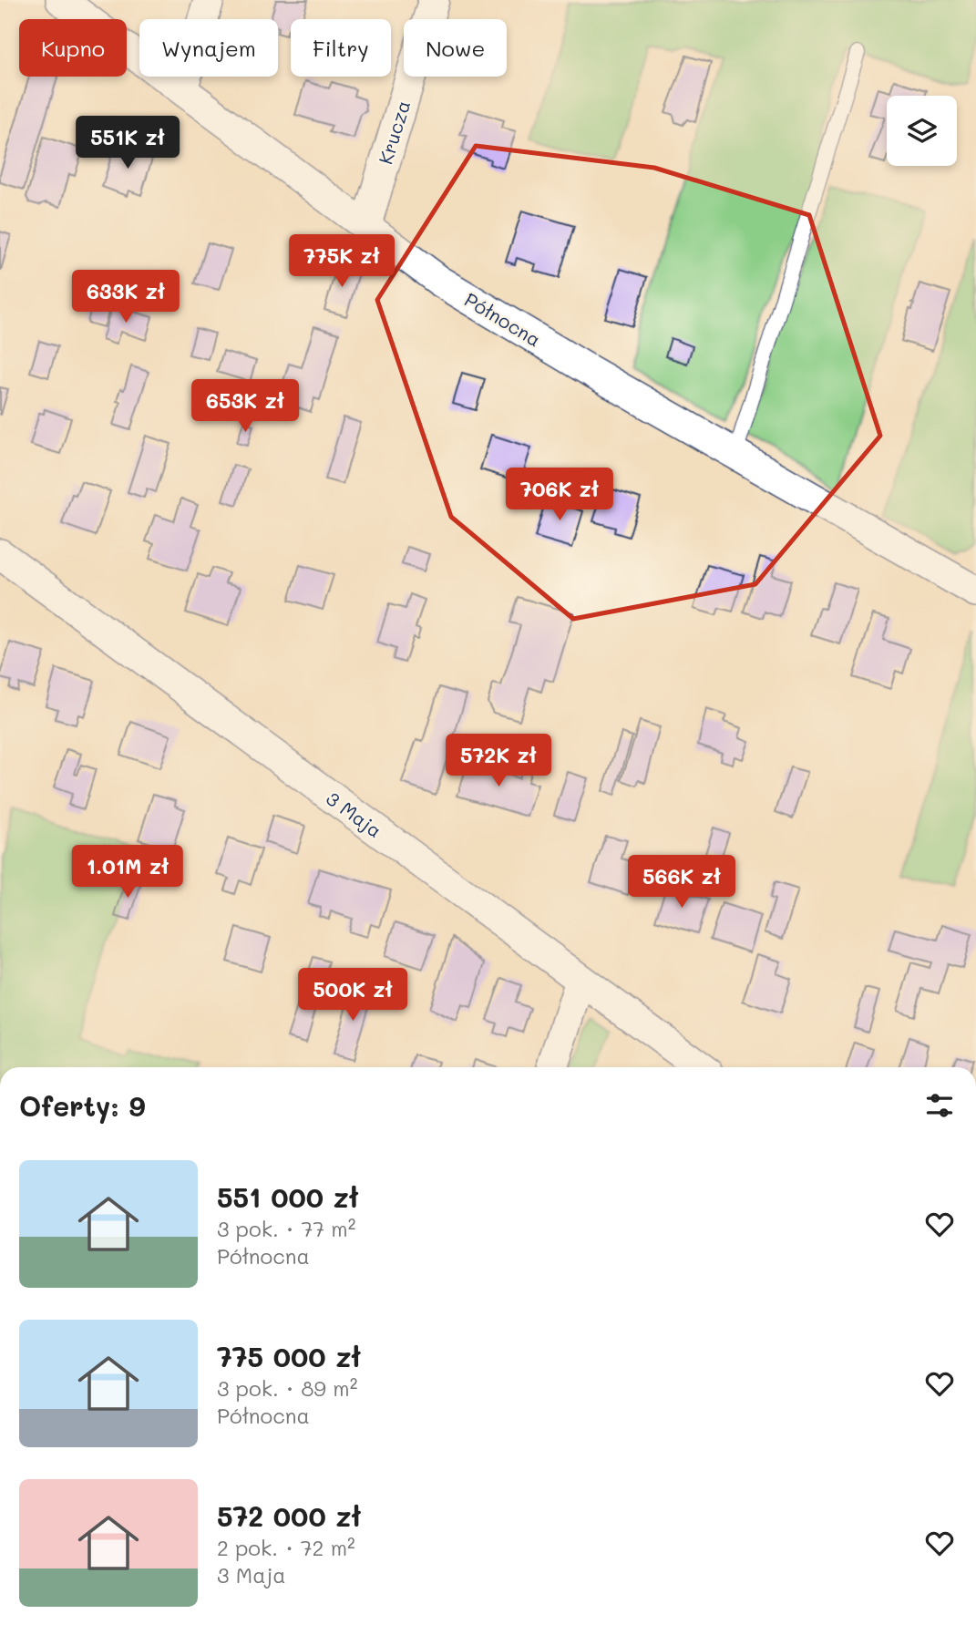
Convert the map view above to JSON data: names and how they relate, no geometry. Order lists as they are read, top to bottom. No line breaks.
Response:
{"streets":{"street":["Krucza","Północna","3 Maja"]},"crossings":[["Krucza","Północna"]],"page":{"chip":["Kupno","Wynajem","Filtry","Nowe"],"price":["551K zł","775K zł","633K zł","653K zł","706K zł","572K zł","1.01M zł","566K zł","500K zł"],"heading":"Oferty: 9","list":[{"name":"551 000 zł","note":"3 pok. · 77 m² · Północna"},{"name":"775 000 zł","note":"3 pok. · 89 m² · Północna"},{"name":"572 000 zł","note":"2 pok. · 72 m² · 3 Maja"}]}}
